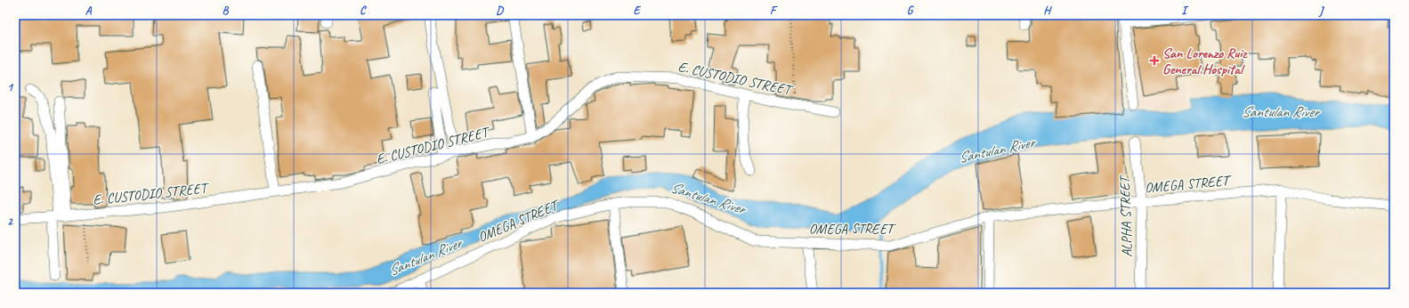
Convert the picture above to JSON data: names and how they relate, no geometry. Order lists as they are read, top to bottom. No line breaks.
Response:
{"streets":{"street":["E. CUSTODIO STREET","OMEGA STREET","ALPHA STREET"]},"crossings":[["OMEGA STREET","ALPHA STREET"]],"water":["Santulan River"],"places":{"health":["San Lorenzo Ruiz General Hospital"]},"grid":{"columns":["A","B","C","D","E","F","G","H","I","J"],"rows":["1","2"]}}
